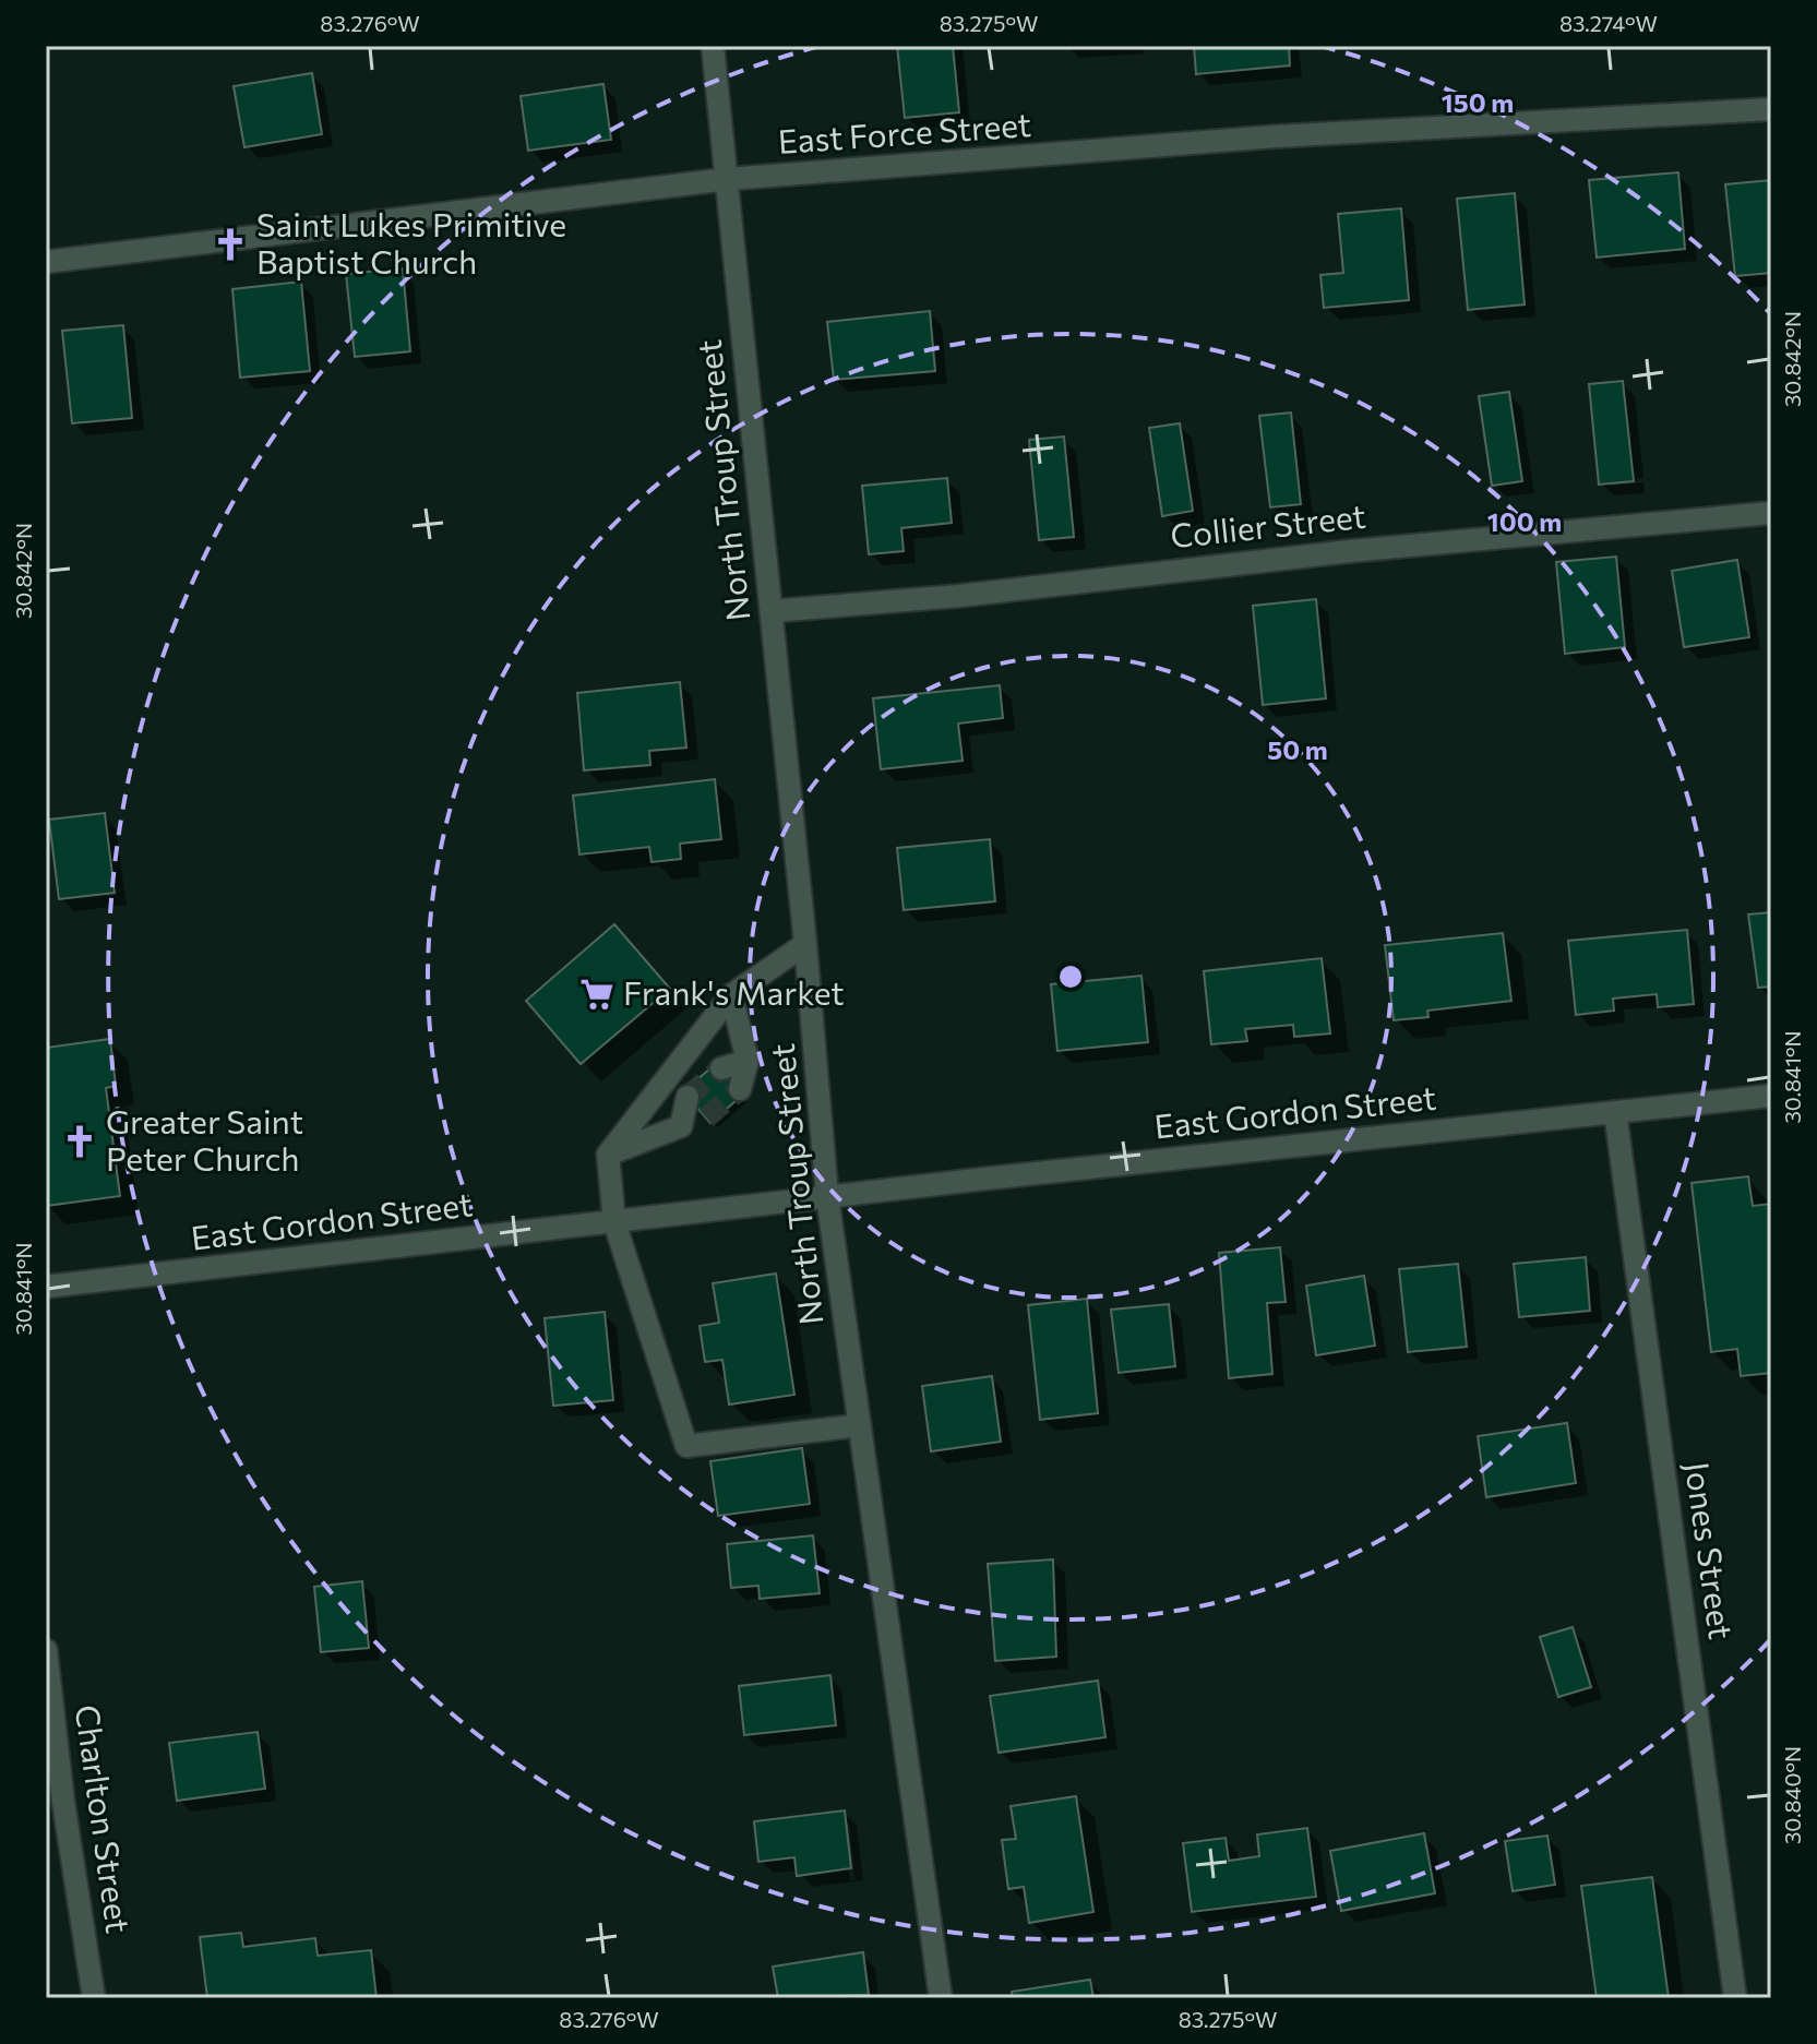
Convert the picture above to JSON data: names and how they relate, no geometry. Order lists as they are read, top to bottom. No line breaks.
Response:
{"streets":{"street":["East Force Street","North Troup Street","Collier Street","East Gordon Street","Jones Street","Charlton Street"]},"crossings":[["East Force Street","North Troup Street"],["North Troup Street","Collier Street"],["North Troup Street","East Gordon Street"],["East Gordon Street","Jones Street"]],"places":{"church":["Saint Lukes Primitive Baptist Church","Greater Saint Peter Church"],"supermarket":["Frank's Market"]},"coordinates":["83.276°W","83.275°W","83.274°W","30.842°N","30.841°N","30.840°N"],"rings":["150 m","100 m","50 m"]}
